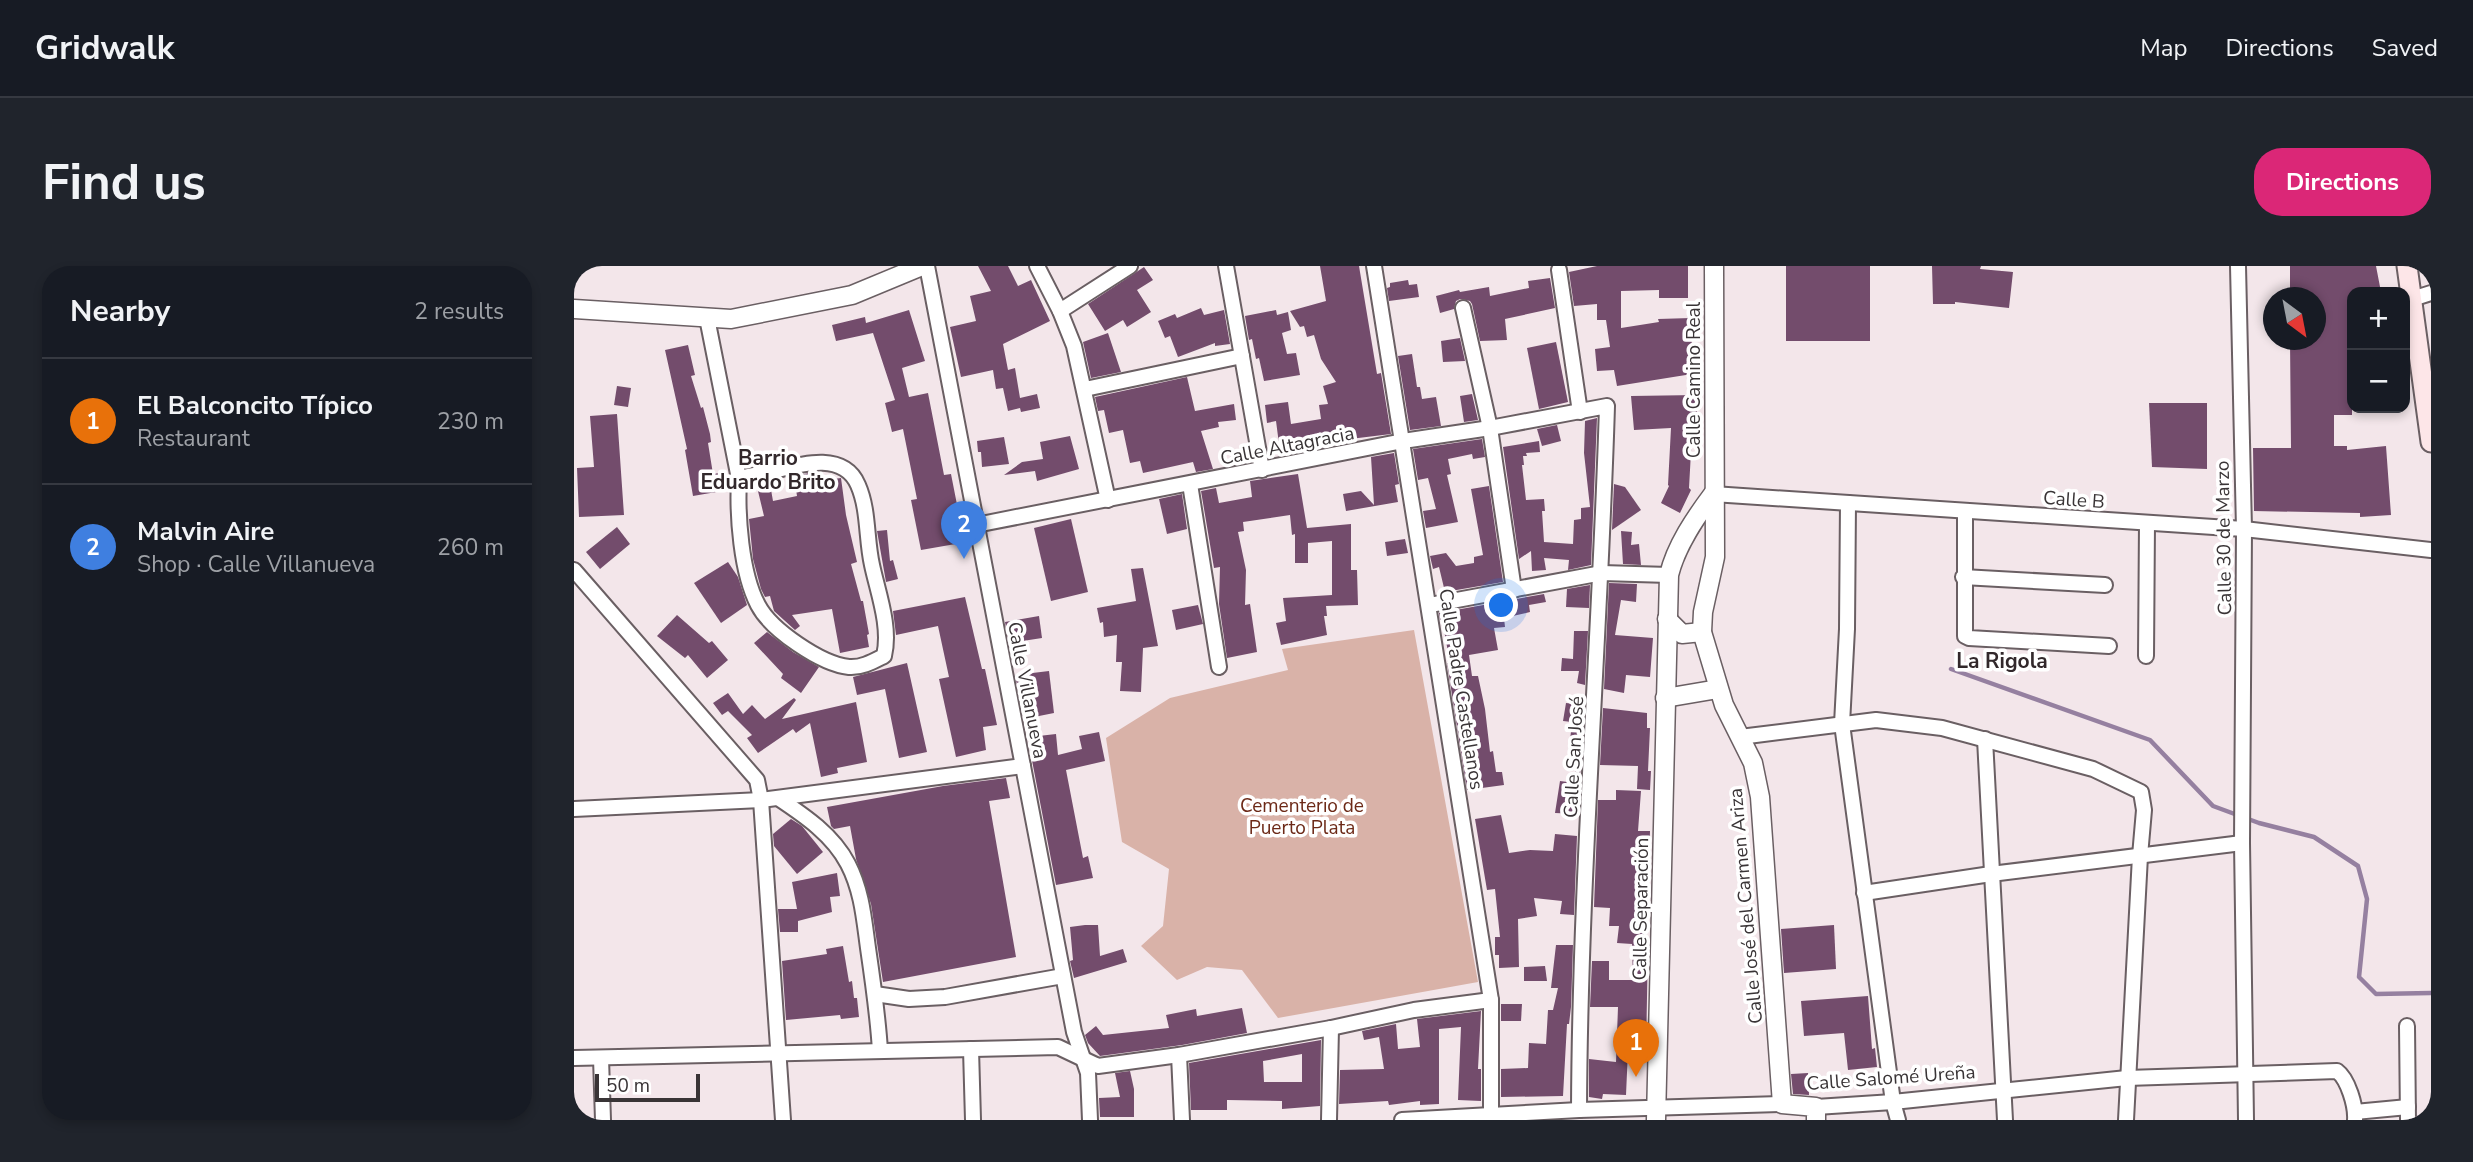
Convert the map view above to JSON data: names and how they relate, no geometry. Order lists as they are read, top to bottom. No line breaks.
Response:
{"streets":{"street":["Calle Camino Real","Calle Altagracia","Calle B","Calle 30 de Marzo","Calle Padre Castellanos","Calle Villanueva","Calle San José","Calle José del Carmen Ariza","Calle Separación","Calle Salomé Ureña"]},"crossings":[["Calle Camino Real","Calle B"],["Calle Camino Real","Calle José del Carmen Ariza"],["Calle Camino Real","Calle Separación"],["Calle Altagracia","Calle Padre Castellanos"],["Calle Altagracia","Calle Villanueva"],["Calle Altagracia","Calle San José"],["Calle B","Calle 30 de Marzo"],["Calle B","Calle Separación"],["Calle Padre Castellanos","Calle Salomé Ureña"],["Calle San José","Calle Salomé Ureña"],["Calle José del Carmen Ariza","Calle Salomé Ureña"],["Calle Separación","Calle Salomé Ureña"]],"districts":["Barrio Eduardo Brito","La Rigola"],"parks":["Cementerio de Puerto Plata"],"scale_bar":"50 m","north":"bottom right","page":{"header":"Gridwalk","nav":["Map","Directions","Saved"],"buttons":"Directions","title":"Find us","heading":["Nearby","2 results"],"map_buttons":["+","−"],"list":[{"mark":"1","name":"El Balconcito Típico","note":"Restaurant","value":"230 m"},{"mark":"2","name":"Malvin Aire","note":"Shop · Calle Villanueva","value":"260 m"}],"pins":["2","1"],"scale":"50 m"}}
